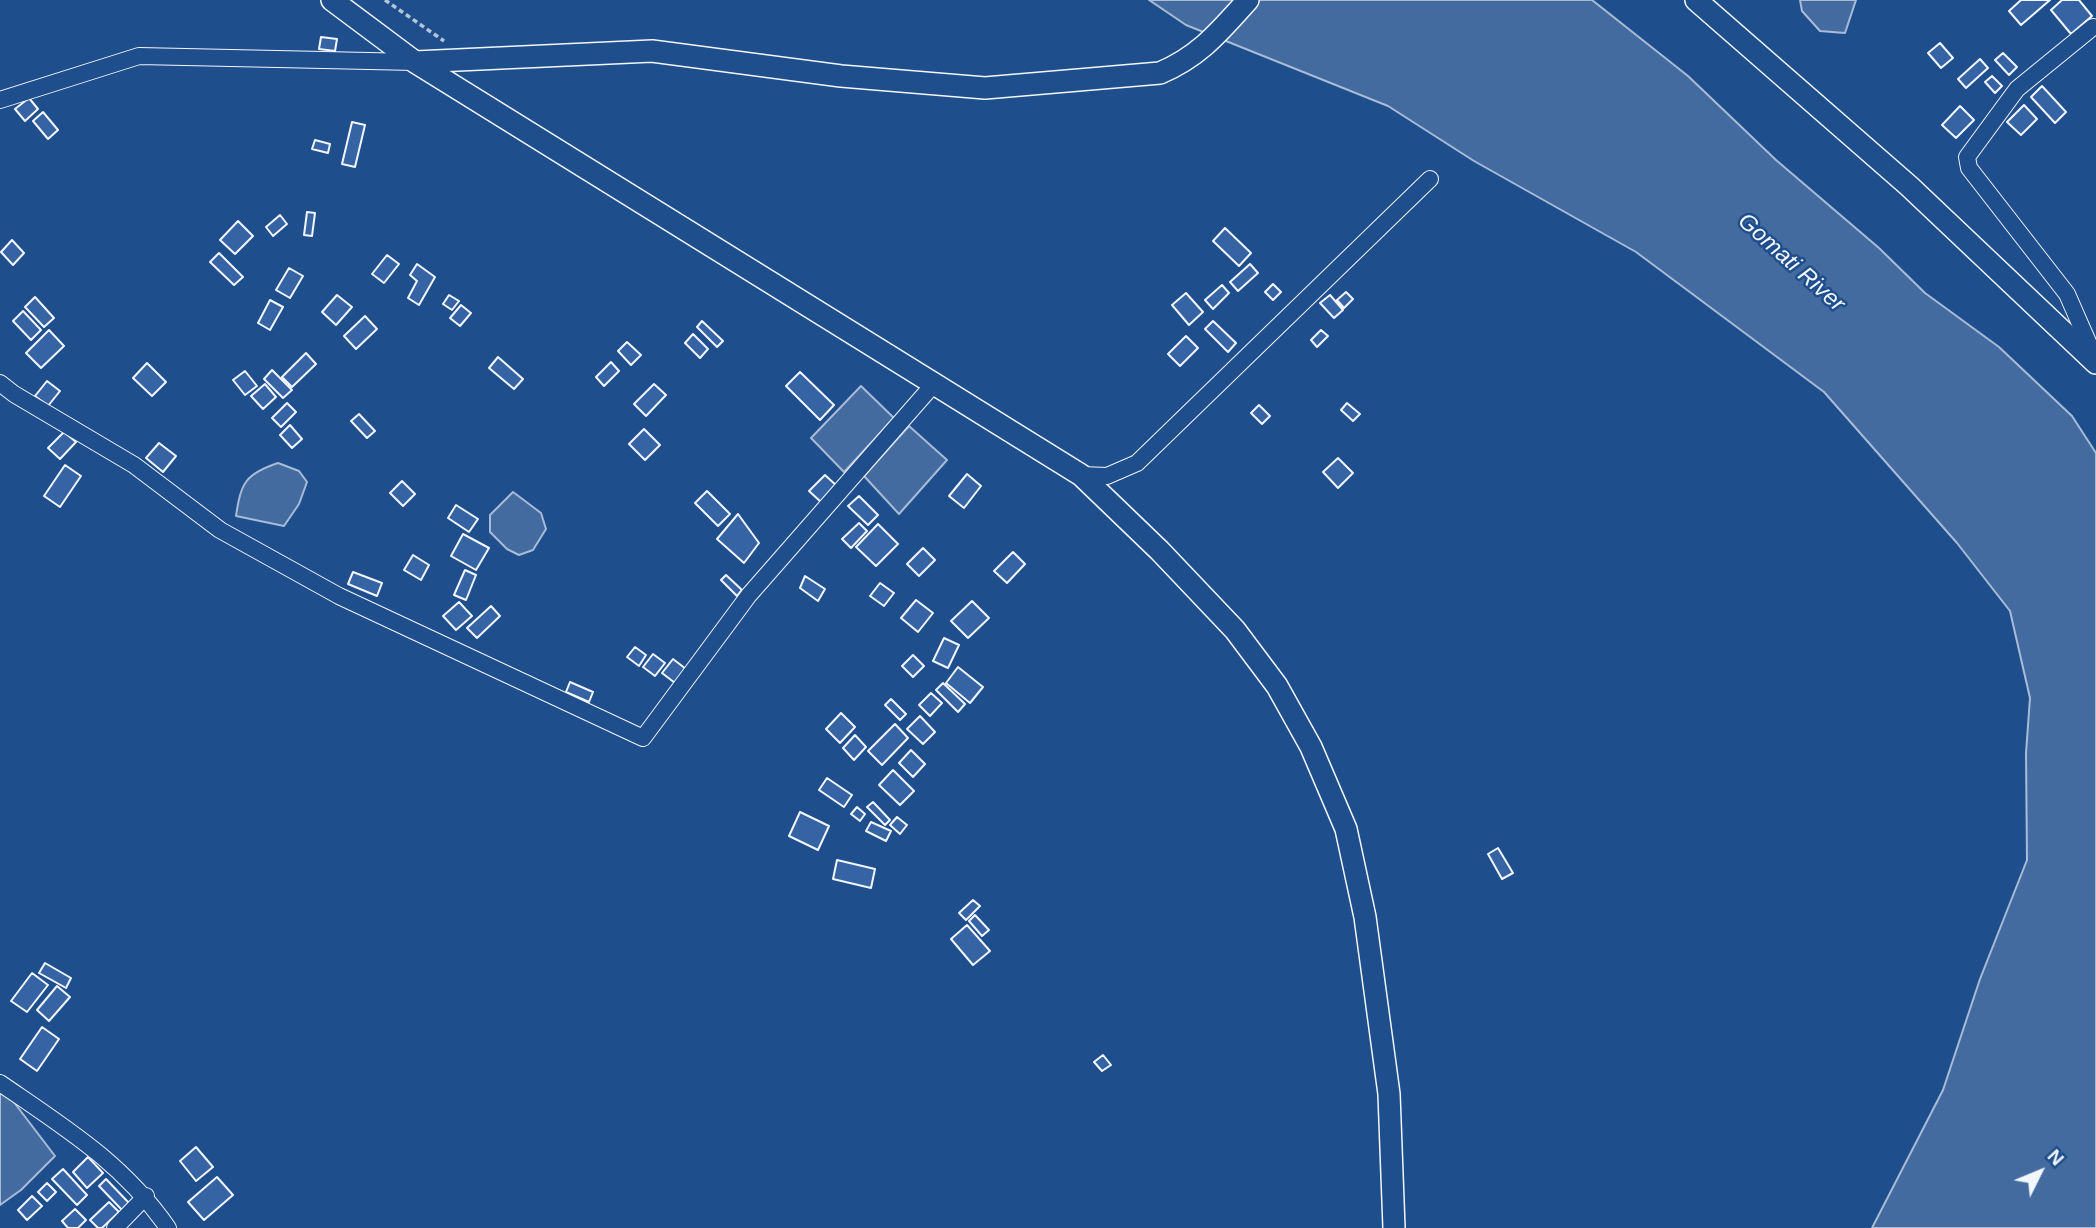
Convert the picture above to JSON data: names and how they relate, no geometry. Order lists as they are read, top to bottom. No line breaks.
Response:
{"water":["Gomati River"],"north":"top right"}
